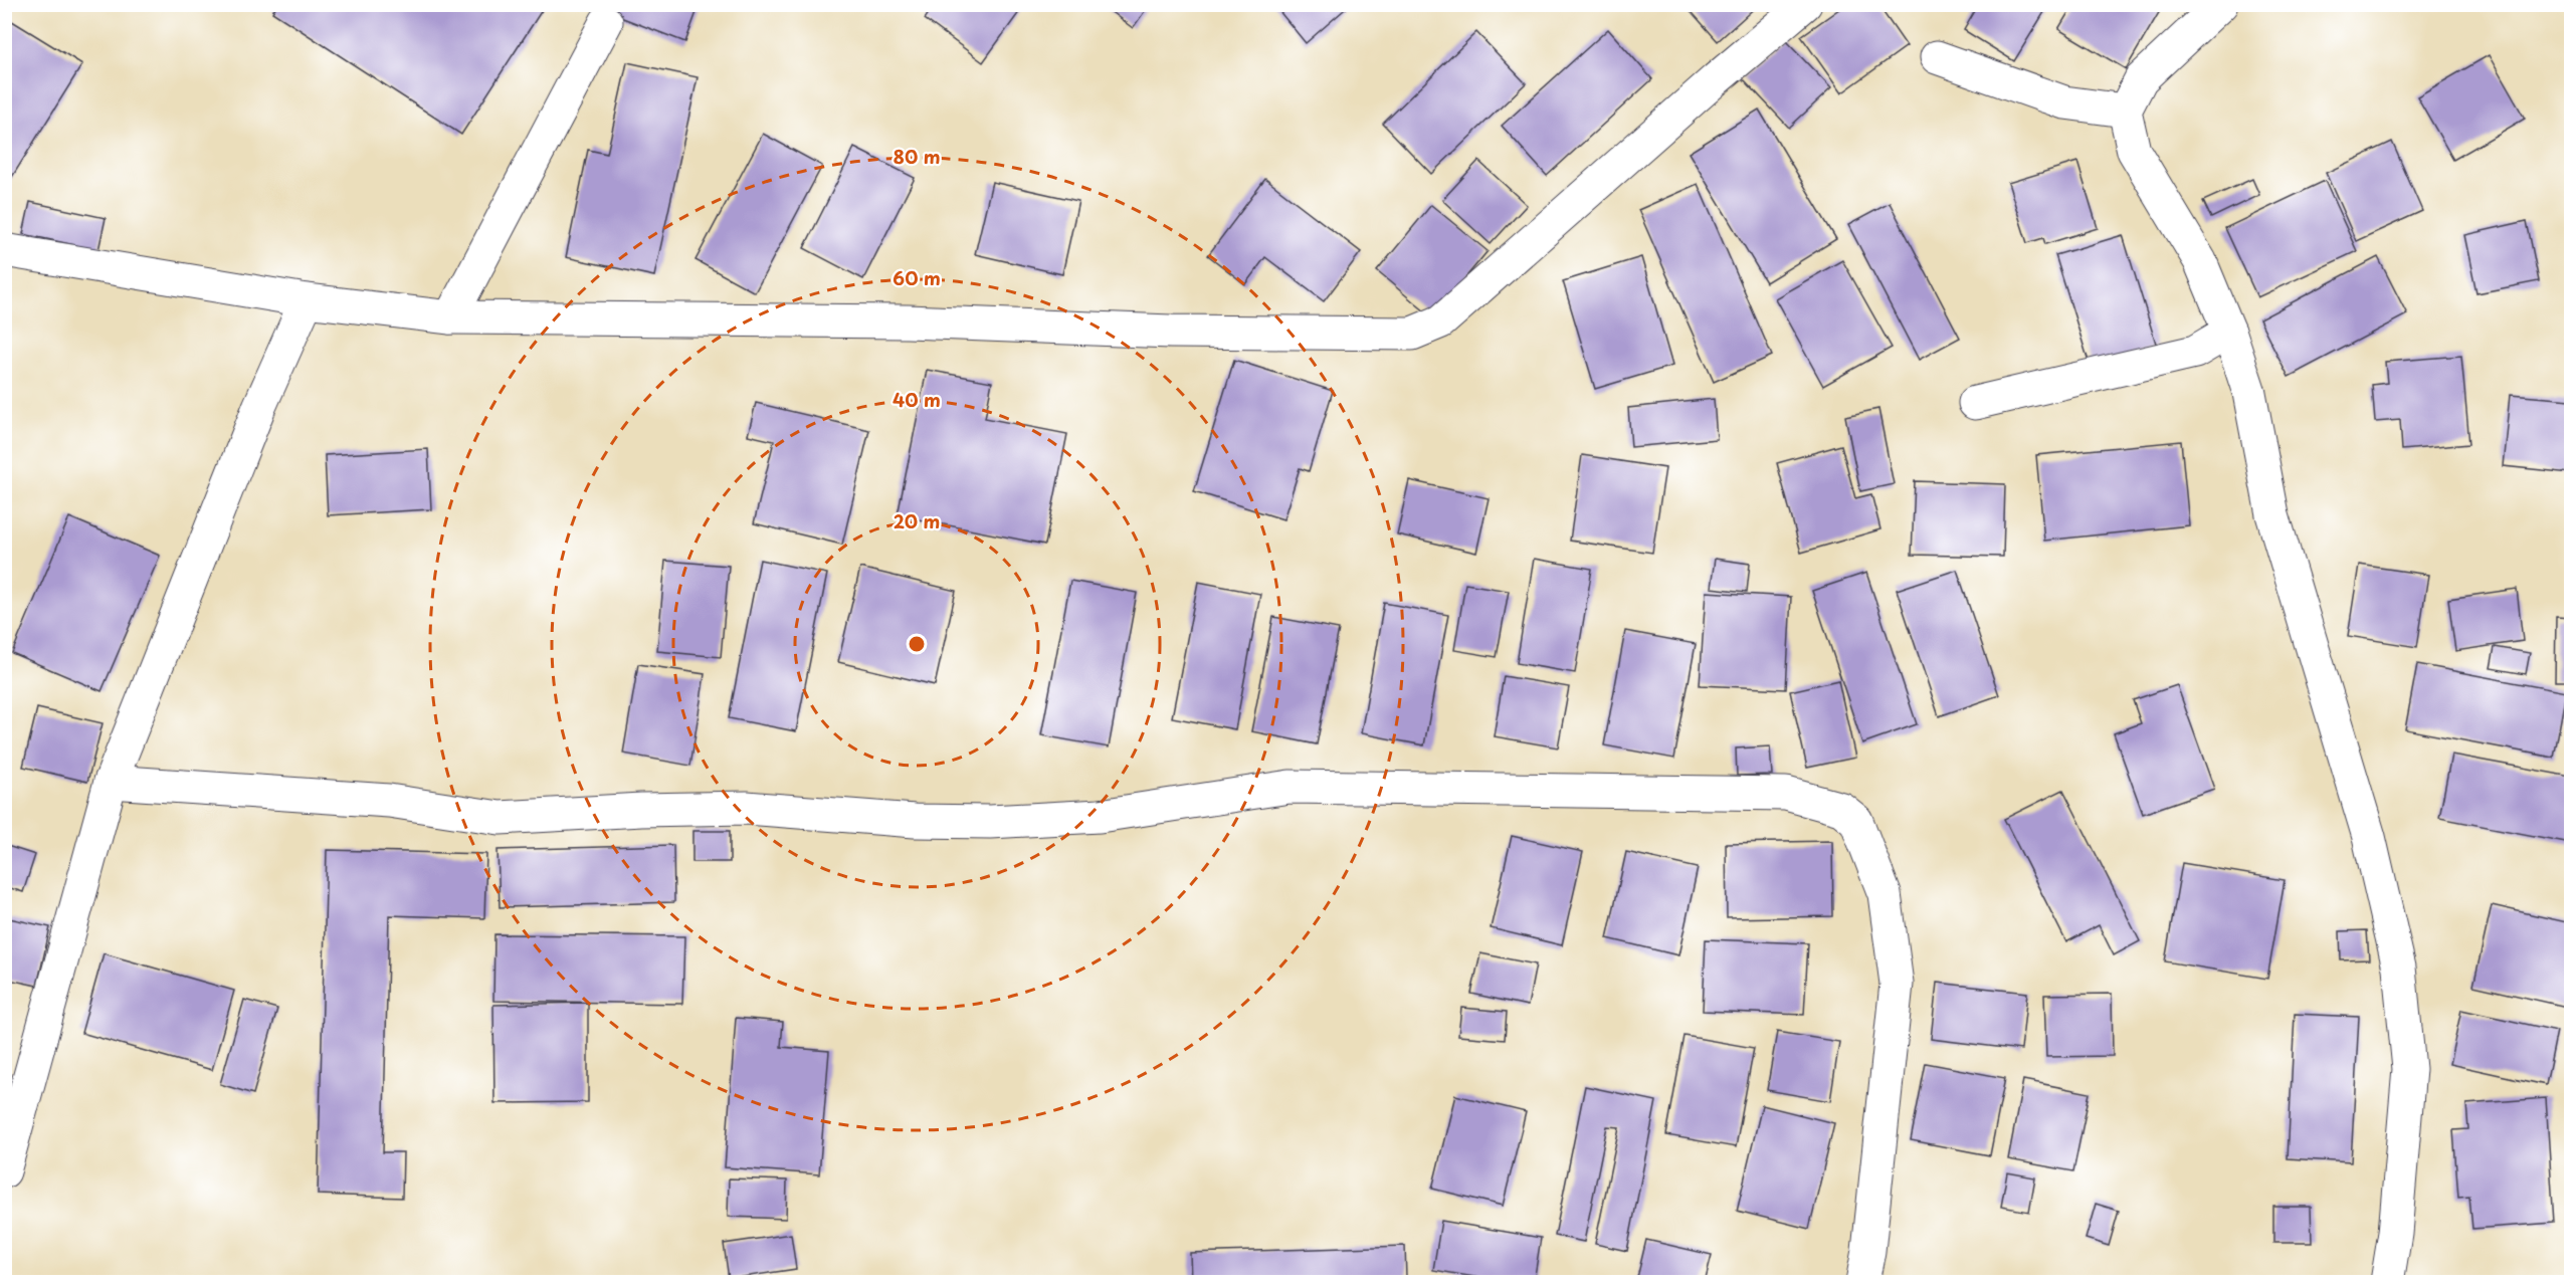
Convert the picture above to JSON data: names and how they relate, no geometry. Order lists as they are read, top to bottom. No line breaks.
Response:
{"rings":["80 m","60 m","40 m","20 m"]}
